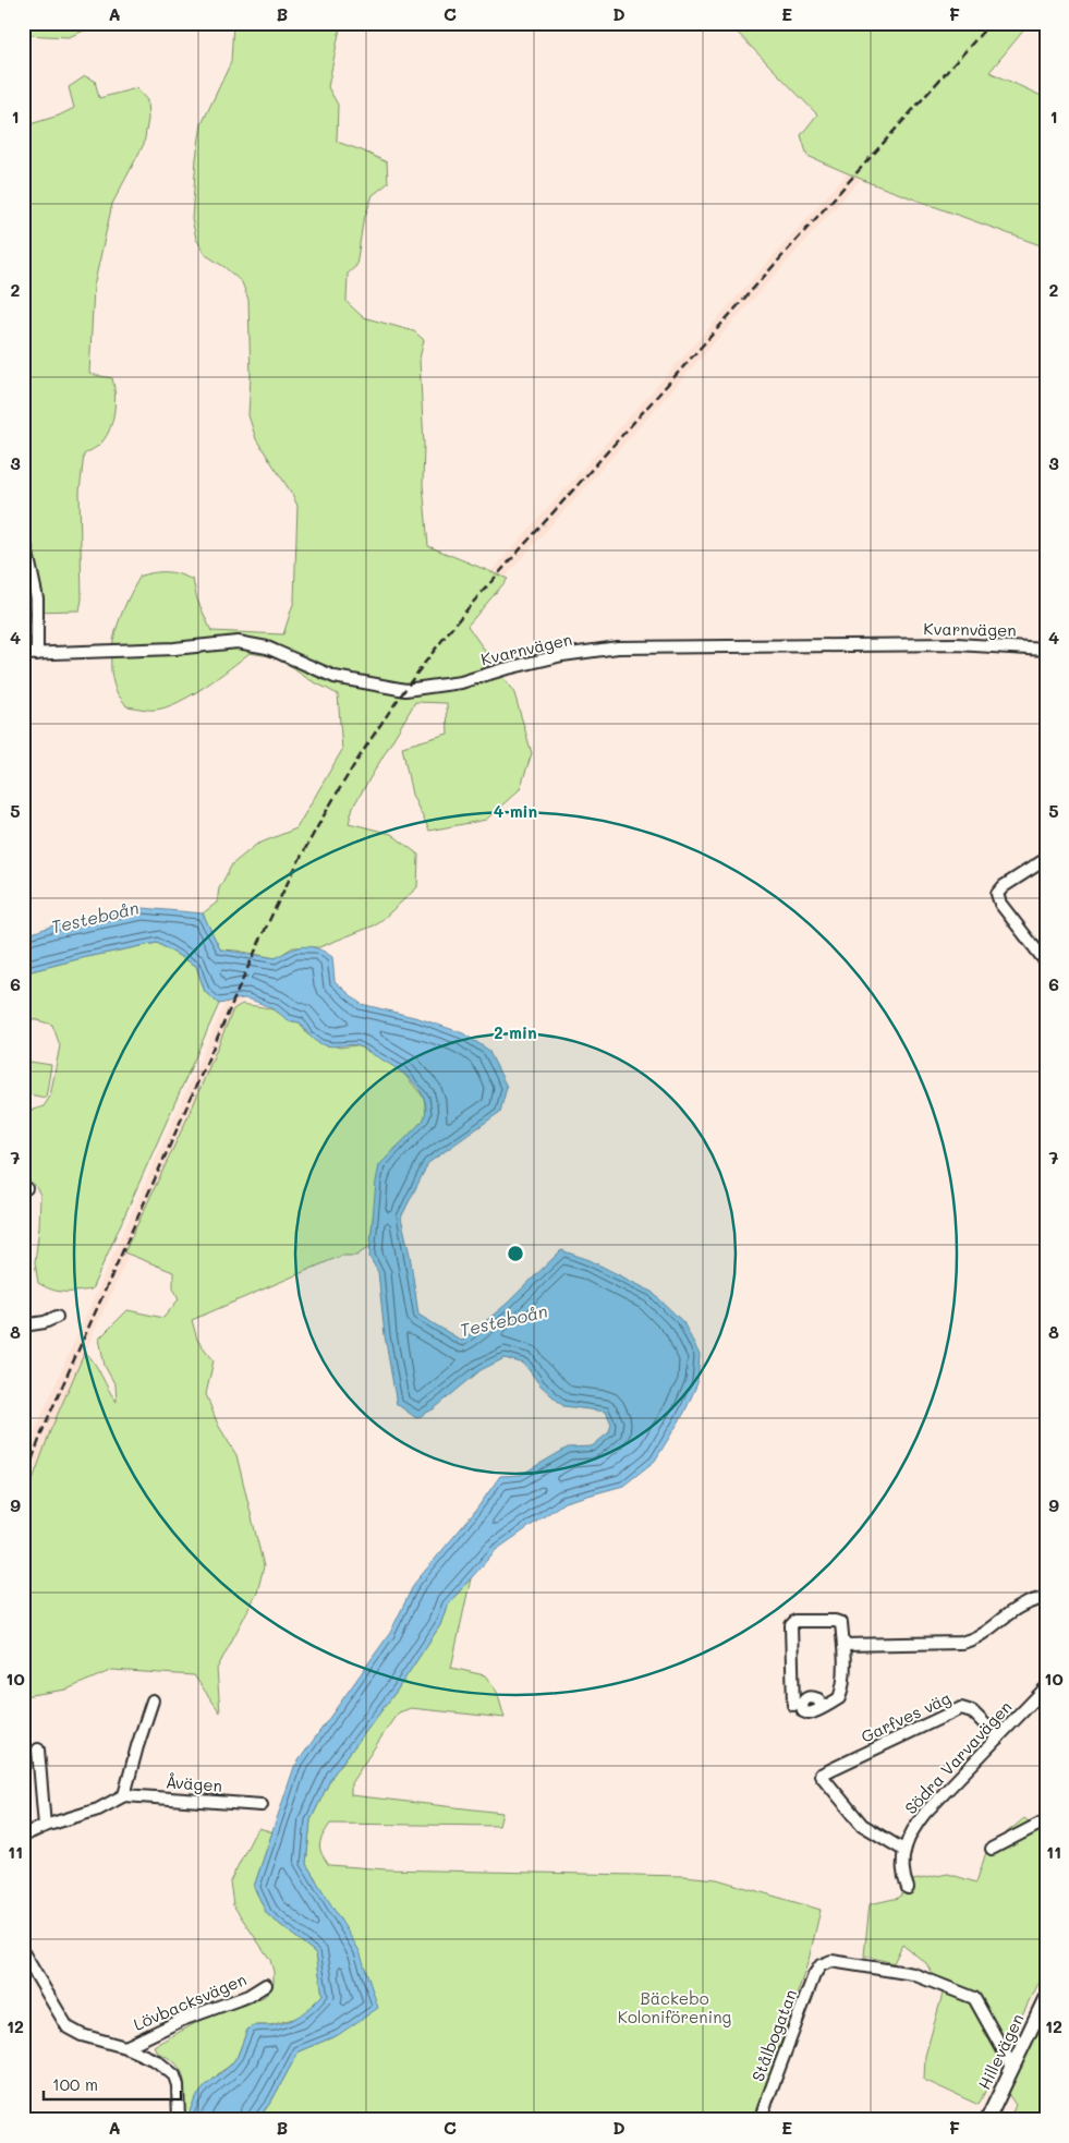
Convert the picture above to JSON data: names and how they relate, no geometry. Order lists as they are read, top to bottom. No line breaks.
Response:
{"streets":{"street":["Kvarnvägen","Garfves väg","Södra Varvavägen","Åvägen","Lövbacksvägen","Stålbogatan","Hillevägen"]},"crossings":[["Garfves väg","Södra Varvavägen"],["Stålbogatan","Hillevägen"]],"water":["Testeboån"],"parks":["Bäckebo Koloniförening"],"scale_bar":"100 m","grid":{"columns":["A","B","C","D","E","F"],"rows":["1","2","3","4","5","6","7","8","9","10","11","12"]},"rings":["4 min","2 min"]}
